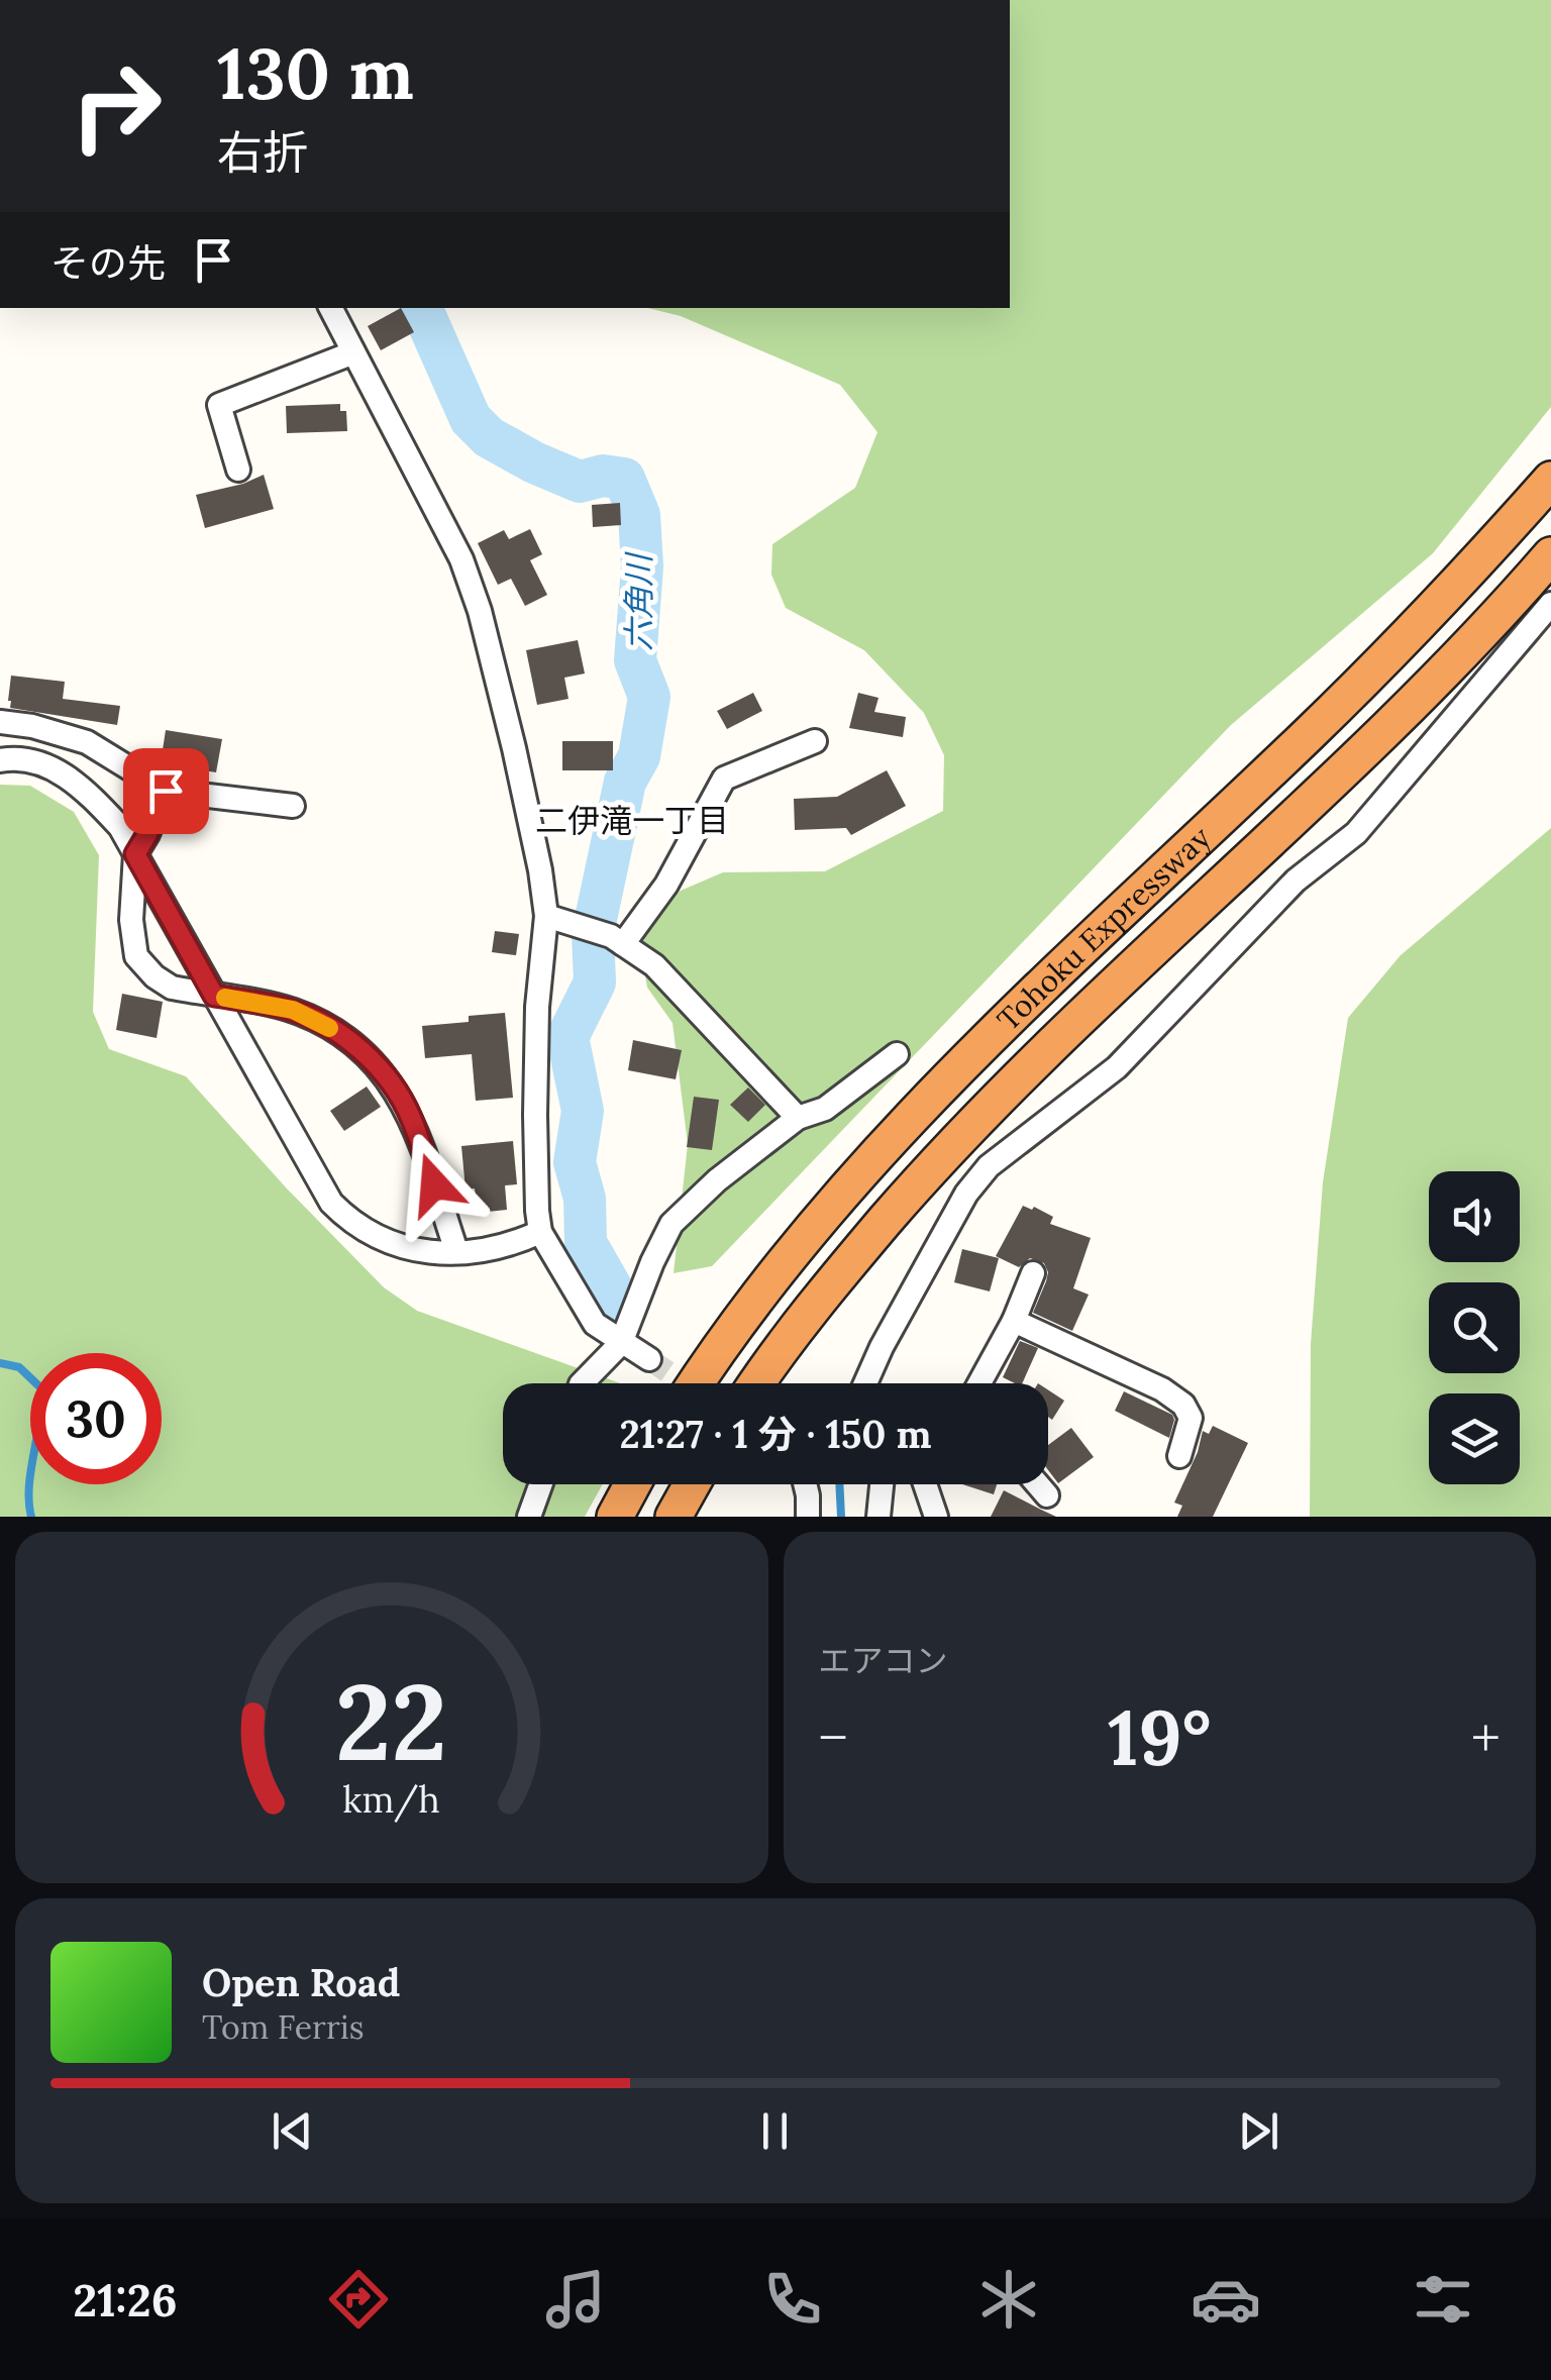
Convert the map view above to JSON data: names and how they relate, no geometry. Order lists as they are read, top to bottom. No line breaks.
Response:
{"streets":{"highway":["Tohoku Expressway"]},"districts":["二伊滝一丁目"],"water":["六角川"],"page":{"turn":["130 m","右折"],"then":"その先","limit":"30","trip":"21:27 · 1 分 · 150 m","tile":"エアコン","heat":["−","19°","+"],"song":["Open Road","Tom Ferris"],"tabs":"21:26","gauge":["22","km/h"]}}
